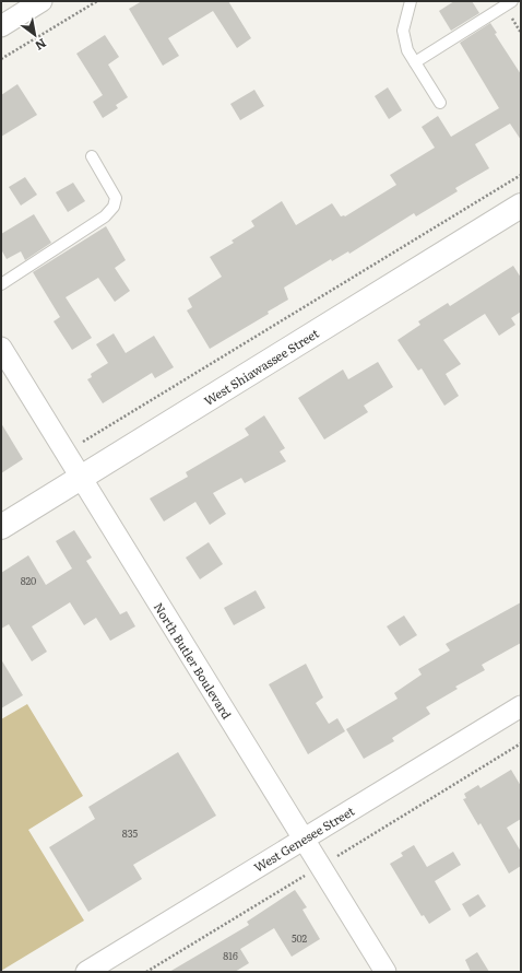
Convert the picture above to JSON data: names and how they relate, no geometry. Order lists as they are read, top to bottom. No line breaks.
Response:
{"streets":{"street":["West Shiawassee Street","North Butler Boulevard","West Genesee Street"]},"crossings":[["West Shiawassee Street","North Butler Boulevard"],["North Butler Boulevard","West Genesee Street"]],"house_numbers":["820","835","502","816"],"north":"bottom right"}
